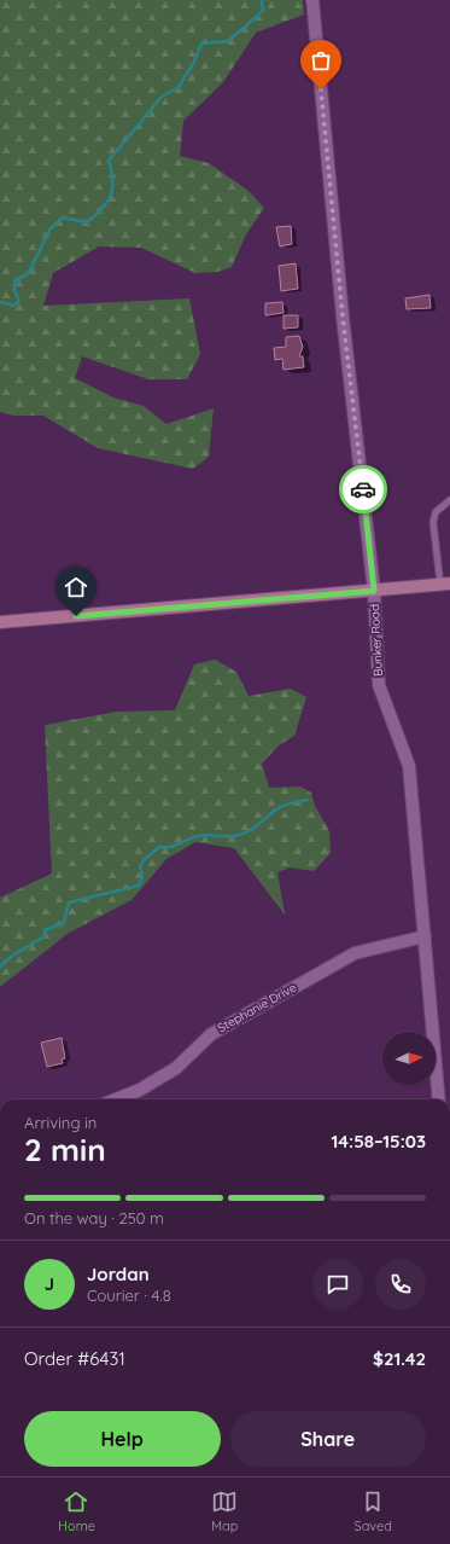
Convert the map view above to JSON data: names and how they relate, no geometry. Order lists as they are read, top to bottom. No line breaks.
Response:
{"streets":{"street":["Bunker Road","Stephanie Drive"]},"crossings":[["Bunker Road","Stephanie Drive"]],"north":"right","page":{"heading":["2 min","Arriving in","14:58–15:03"],"panel":["Jordan","Courier · 4.8","Order #6431","$21.42"],"bar":"On the way · 250 m","round":"J","buttons":["Help","Share"],"tabs":["Home","Map","Saved"]}}
